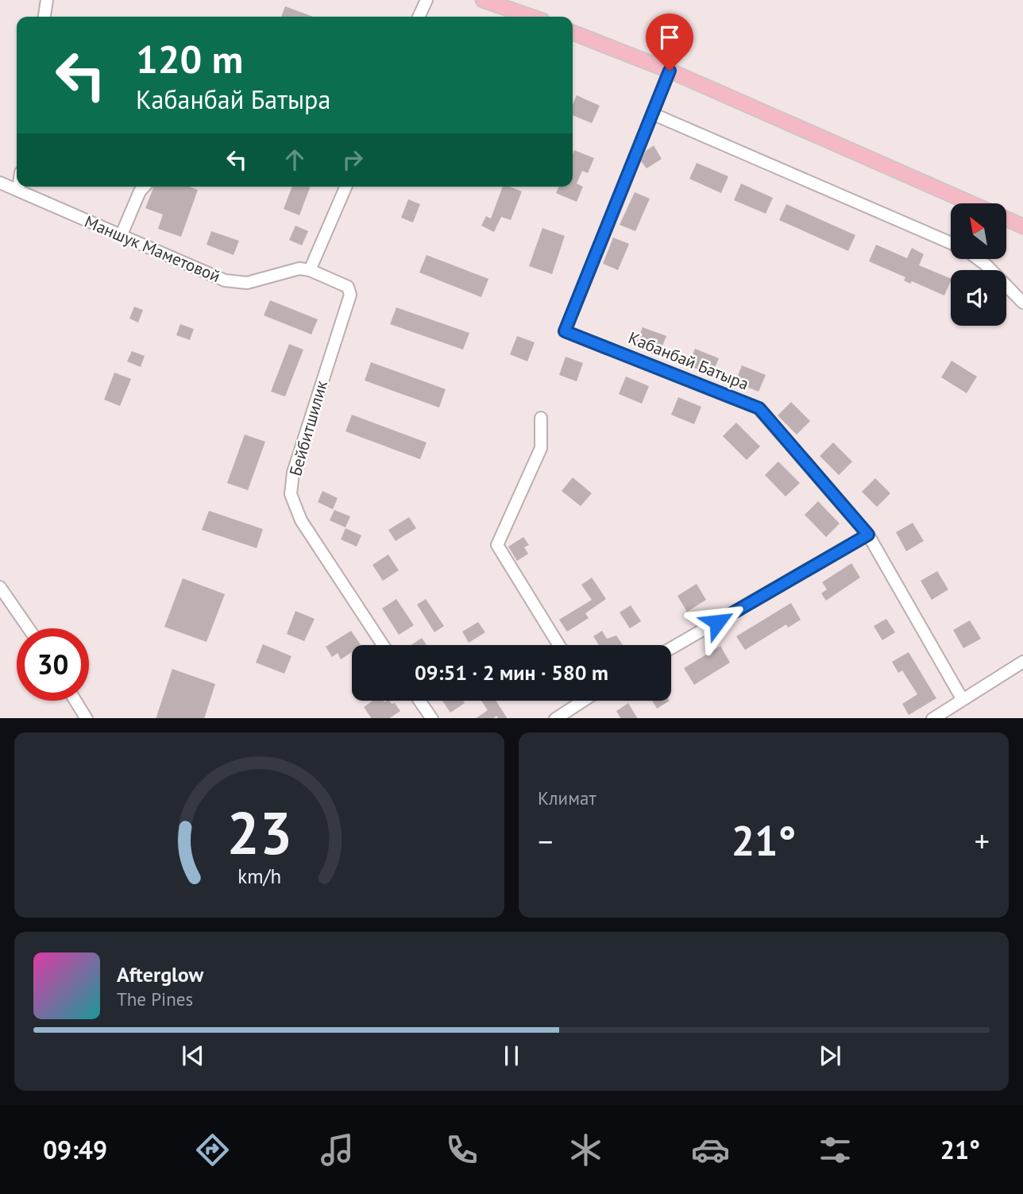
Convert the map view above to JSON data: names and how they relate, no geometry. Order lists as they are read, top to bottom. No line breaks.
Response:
{"streets":{"street":["Маншук Маметовой","Кабанбай Батыра","Бейбитшилик"]},"crossings":[["Маншук Маметовой","Бейбитшилик"]],"north":"top left","page":{"turn":["120 m","Кабанбай Батыра"],"limit":"30","trip":"09:51 · 2 мин · 580 m","tile":"Климат","heat":["−","21°","+"],"song":["Afterglow","The Pines"],"tabs":["09:49","21°"],"gauge":["23","km/h"]}}
